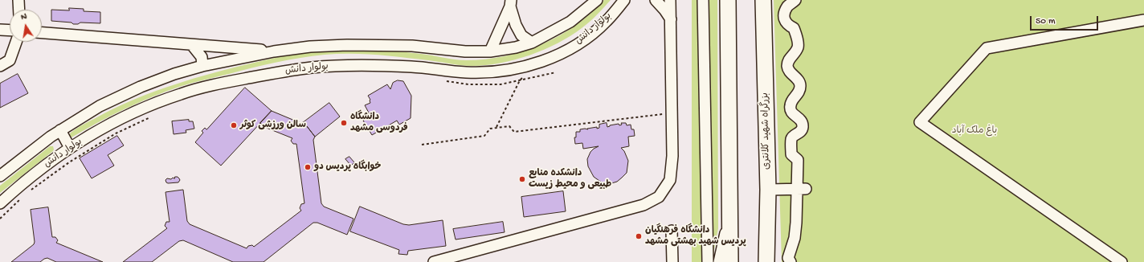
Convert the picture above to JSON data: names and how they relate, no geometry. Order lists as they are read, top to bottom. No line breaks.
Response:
{"streets":{"highway":["بزرگراه شهید کلانتری"],"street":["بولوار دانش"]},"parks":["باغ ملک آباد"],"places":["دانشگاه فردوسی مشهد","سالن ورزشی کوثر","خوابگاه پردیس دو","دانشکده منابع طبیعی و محیط زیست","دانشگاه فرهنگیان پردیس شهید بهشتی مشهد"],"scale_bar":"50 m","north":"top"}
